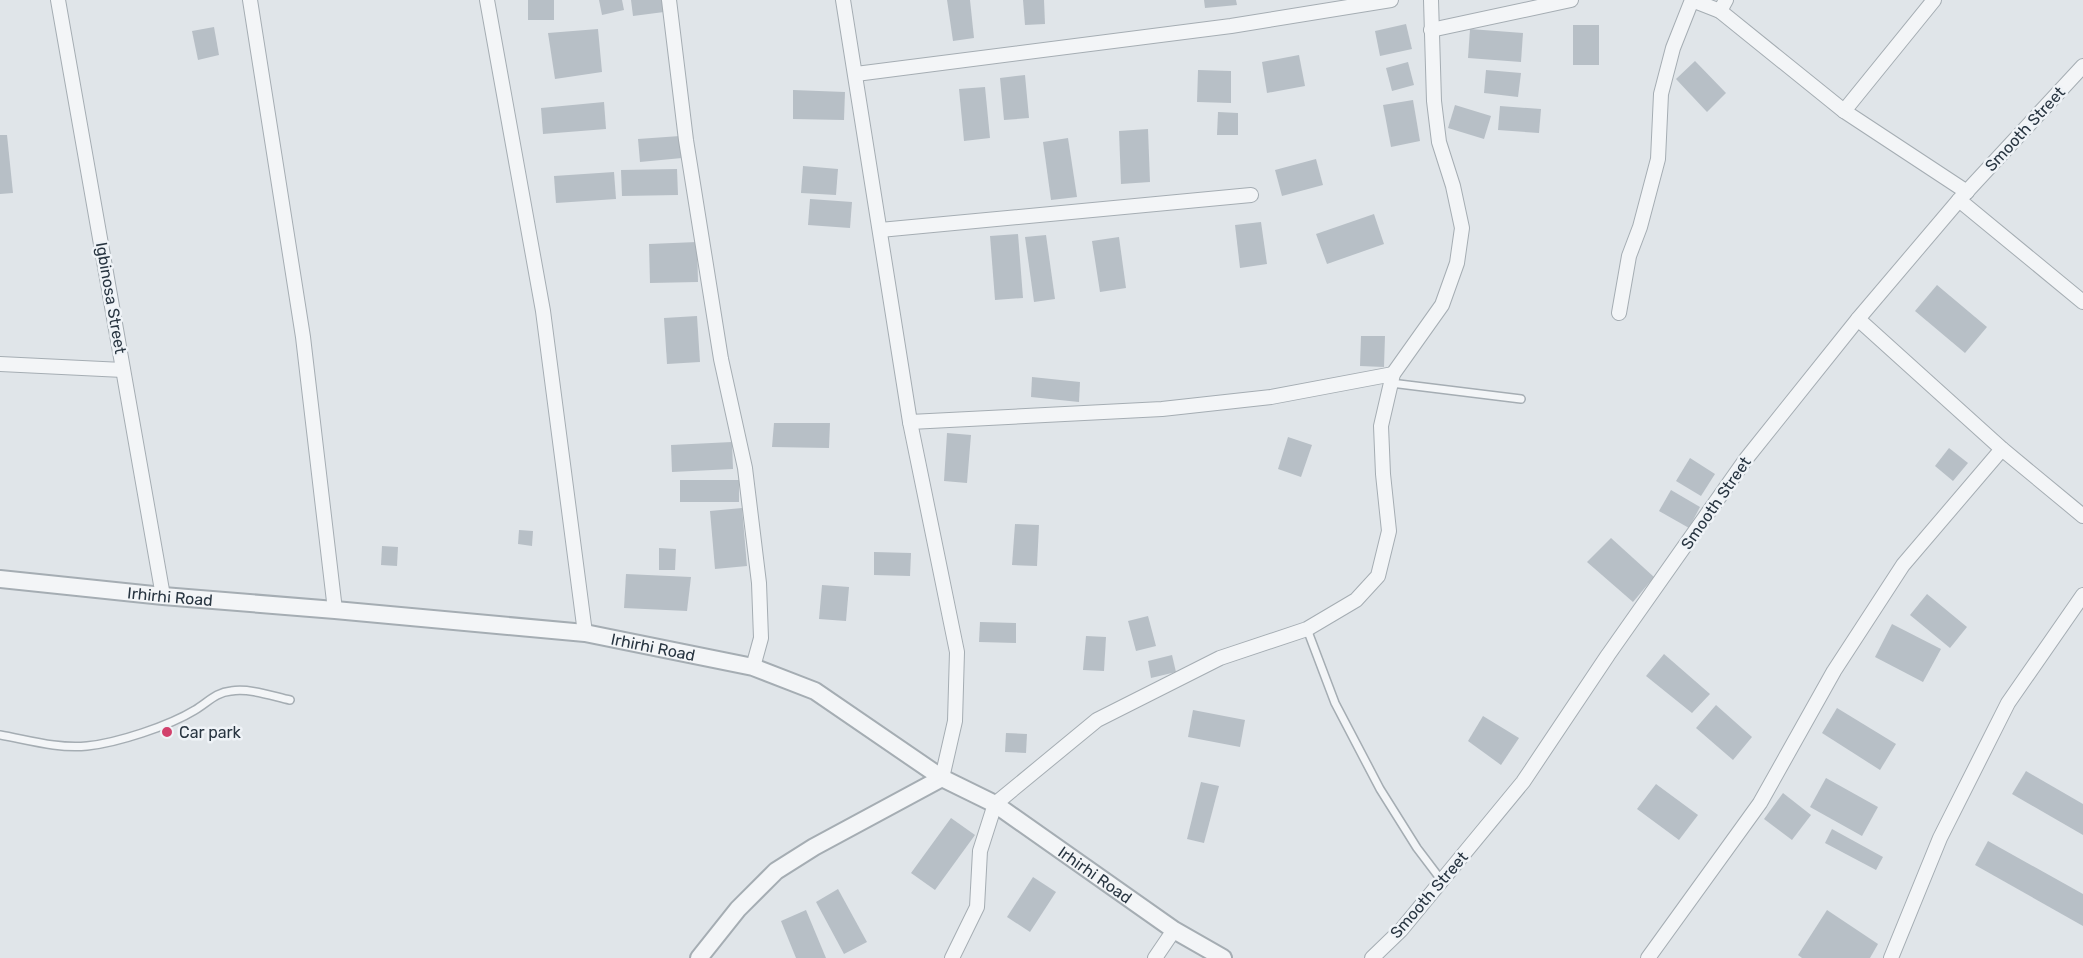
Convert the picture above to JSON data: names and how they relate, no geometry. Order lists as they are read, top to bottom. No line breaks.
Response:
{"streets":{"street":["Smooth Street","Igbinosa Street","Irhirhi Road"]},"crossings":[["Igbinosa Street","Irhirhi Road"]],"places":["Car park"]}
